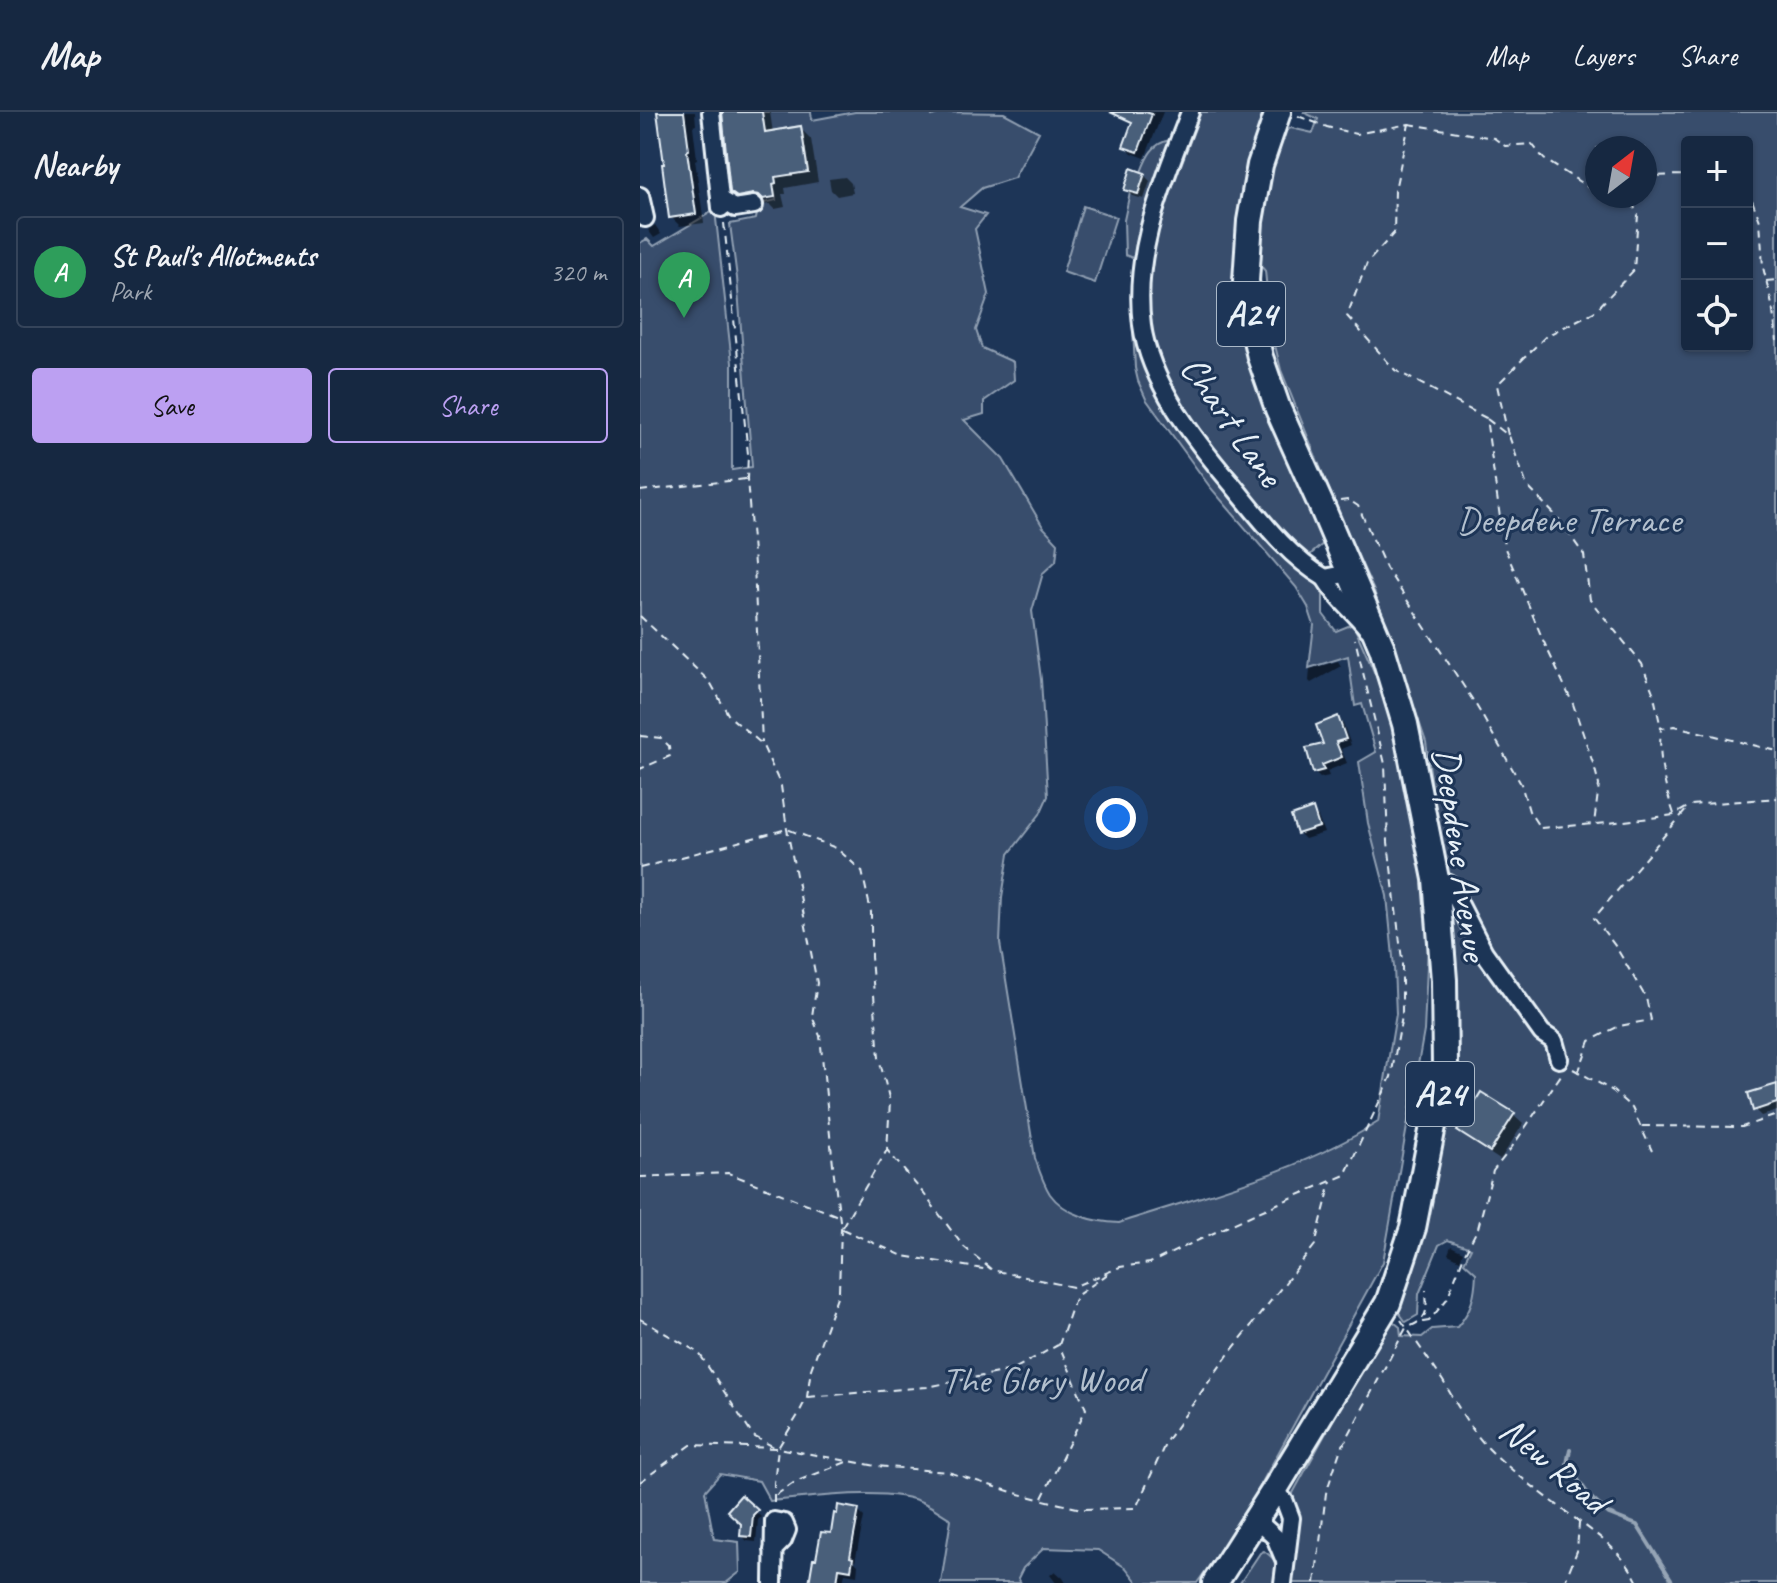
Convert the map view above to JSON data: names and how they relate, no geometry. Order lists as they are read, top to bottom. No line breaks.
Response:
{"streets":{"highway":["A24","Deepdene Avenue"],"street":["Chart Lane"],"path":["New Road"]},"crossings":[["Chart Lane","Deepdene Avenue"],["Deepdene Avenue","New Road"]],"parks":["Deepdene Terrace","The Glory Wood"],"north":"top right","page":{"header":"Map","nav":["Map","Layers","Share"],"heading":"Nearby","map_buttons":["+","−"],"list":[{"mark":"A","name":"St Paul's Allotments","note":"Park","value":"320 m"}],"pins":"A","buttons":["Save","Share"]}}
